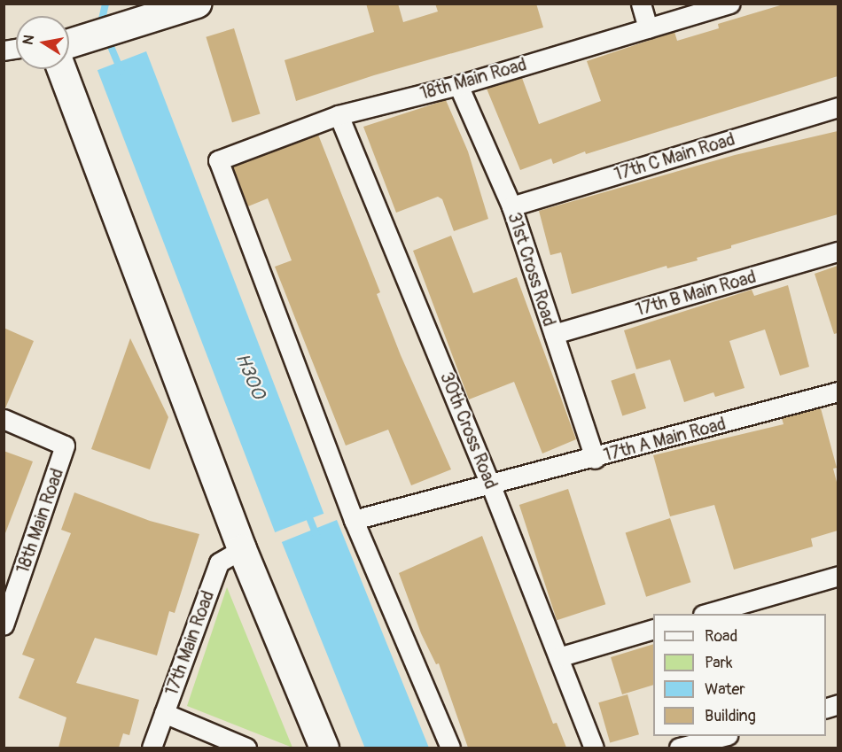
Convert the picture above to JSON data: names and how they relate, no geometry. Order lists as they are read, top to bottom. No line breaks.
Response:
{"streets":{"street":["18th Main Road","17th C Main Road","31st Cross Road","17th B Main Road","30th Cross Road","17th A Main Road","17th Main Road"]},"crossings":[["18th Main Road","31st Cross Road"],["18th Main Road","30th Cross Road"],["18th Main Road","17th A Main Road"],["17th C Main Road","31st Cross Road"],["31st Cross Road","17th B Main Road"],["31st Cross Road","17th A Main Road"],["30th Cross Road","17th A Main Road"]],"water":["H300"],"legend":["Road","Park","Water","Building"],"north":"left"}
